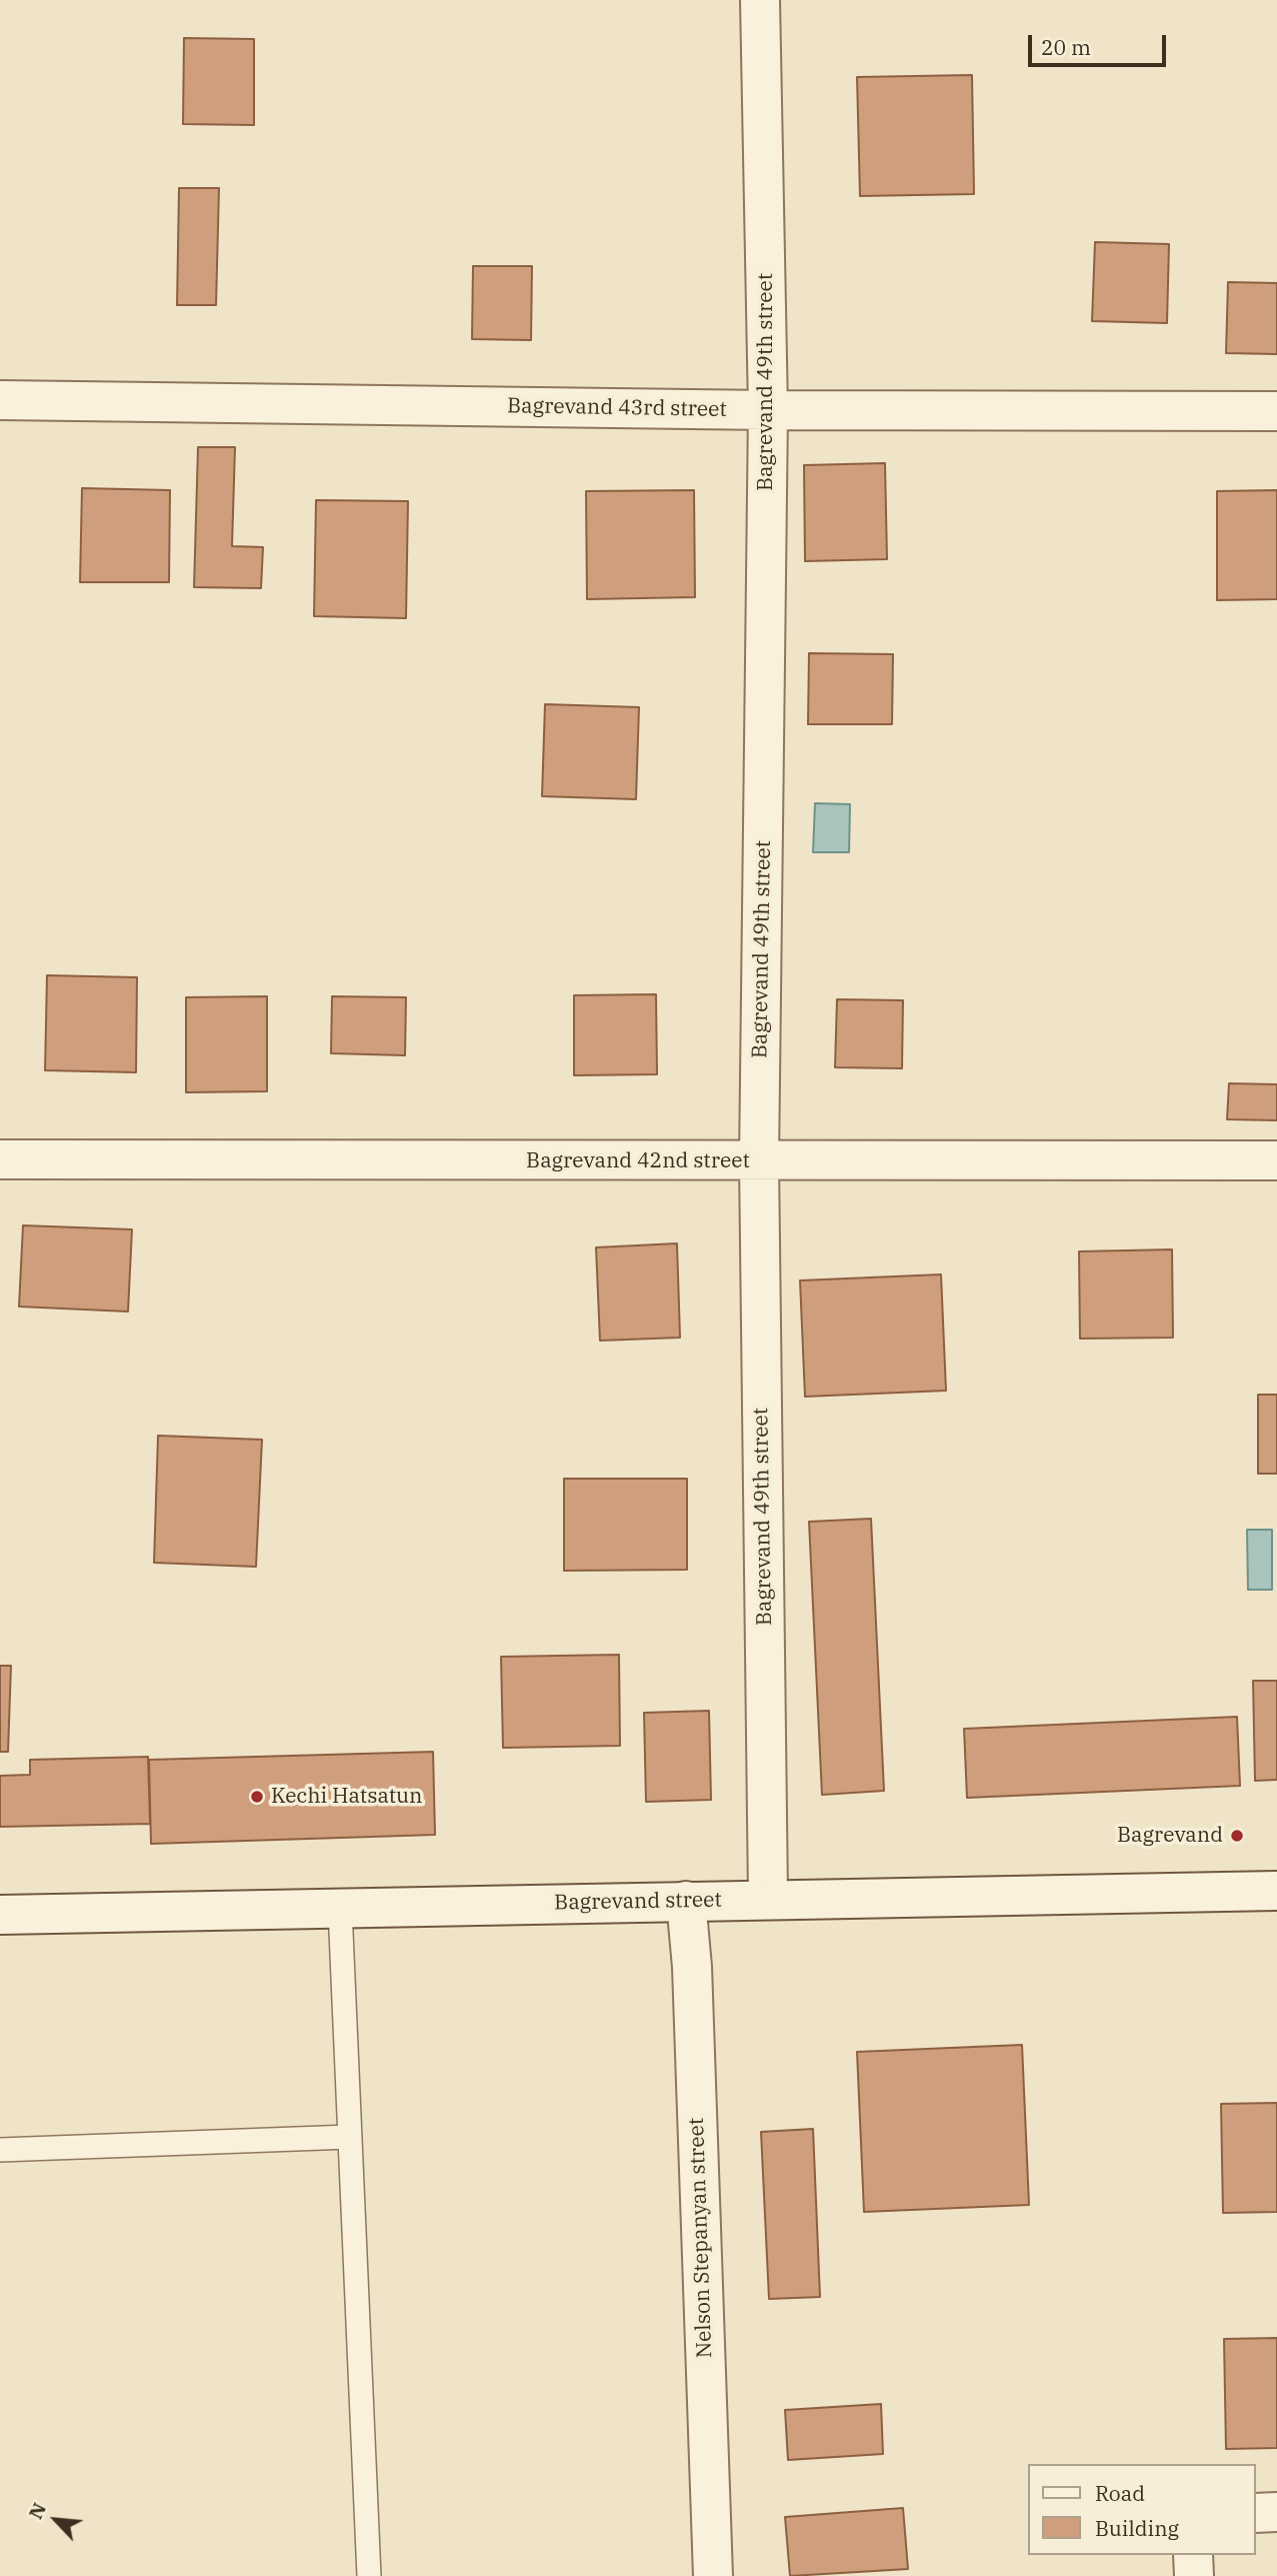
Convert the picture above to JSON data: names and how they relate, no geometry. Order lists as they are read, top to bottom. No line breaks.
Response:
{"streets":{"street":["Bagrevand 49th street","Bagrevand 43rd street","Bagrevand 42nd street","Bagrevand street","Nelson Stepanyan street"]},"crossings":[["Bagrevand 49th street","Bagrevand 43rd street"],["Bagrevand 49th street","Bagrevand 42nd street"],["Bagrevand 49th street","Bagrevand street"],["Bagrevand street","Nelson Stepanyan street"]],"places":["Kechi Hatsatun","Bagrevand"],"legend":["Road","Building"],"scale_bar":"20 m","north":"top left"}
